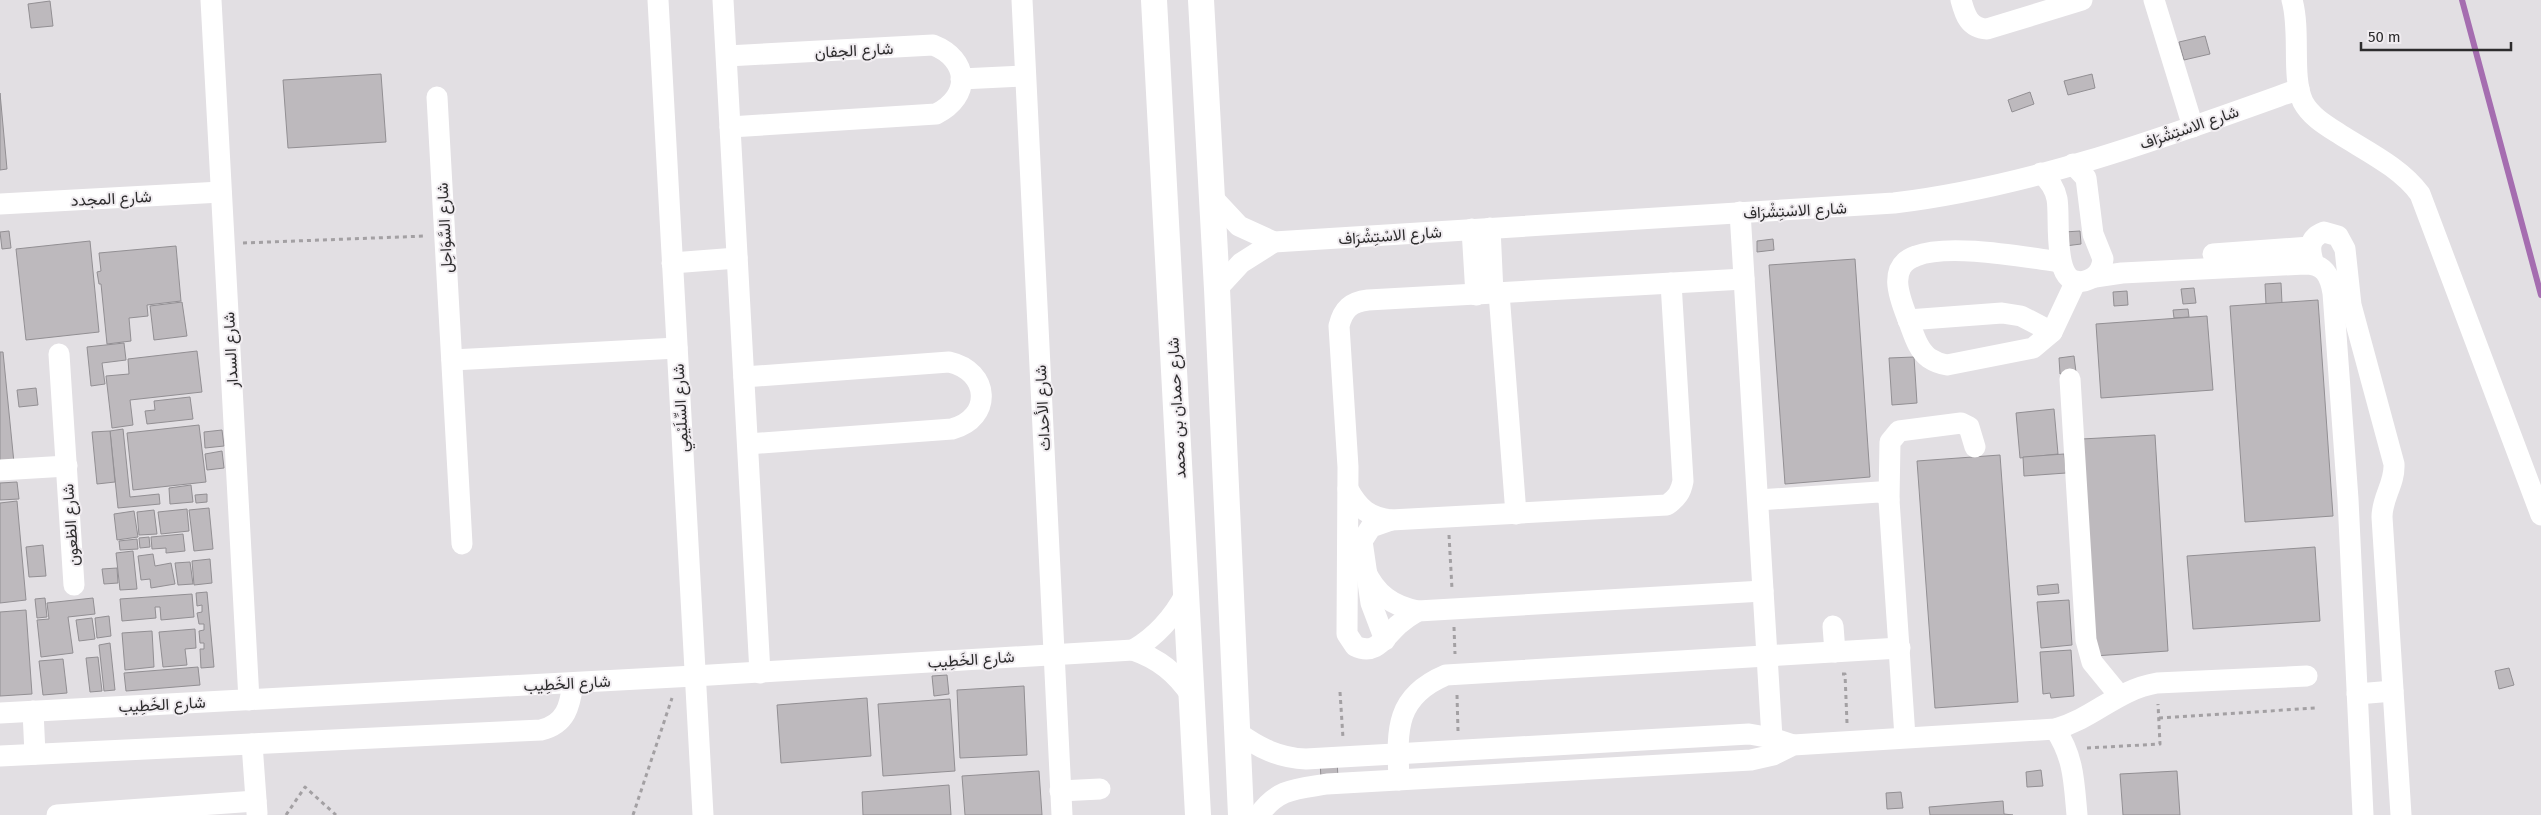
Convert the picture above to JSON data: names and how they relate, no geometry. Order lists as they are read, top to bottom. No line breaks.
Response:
{"streets":{"main road":["شارع حمدان بن محمد"],"street":["شارع الجفان","شارع الاسْتِشْرَاف","شارع المجدد","شارع السَّوَاحِل","شارع السدار","شارع السِّلَيْمِي","شارع الأحداث","شارع الظعون","شارع الخَطِيب"]},"crossings":[["شارع المجدد","شارع السدار"],["شارع السدار","شارع الخَطِيب"],["شارع السِّلَيْمِي","شارع الخَطِيب"],["شارع الأحداث","شارع الخَطِيب"],["شارع حمدان بن محمد","شارع الخَطِيب"]],"scale_bar":"50 m"}
